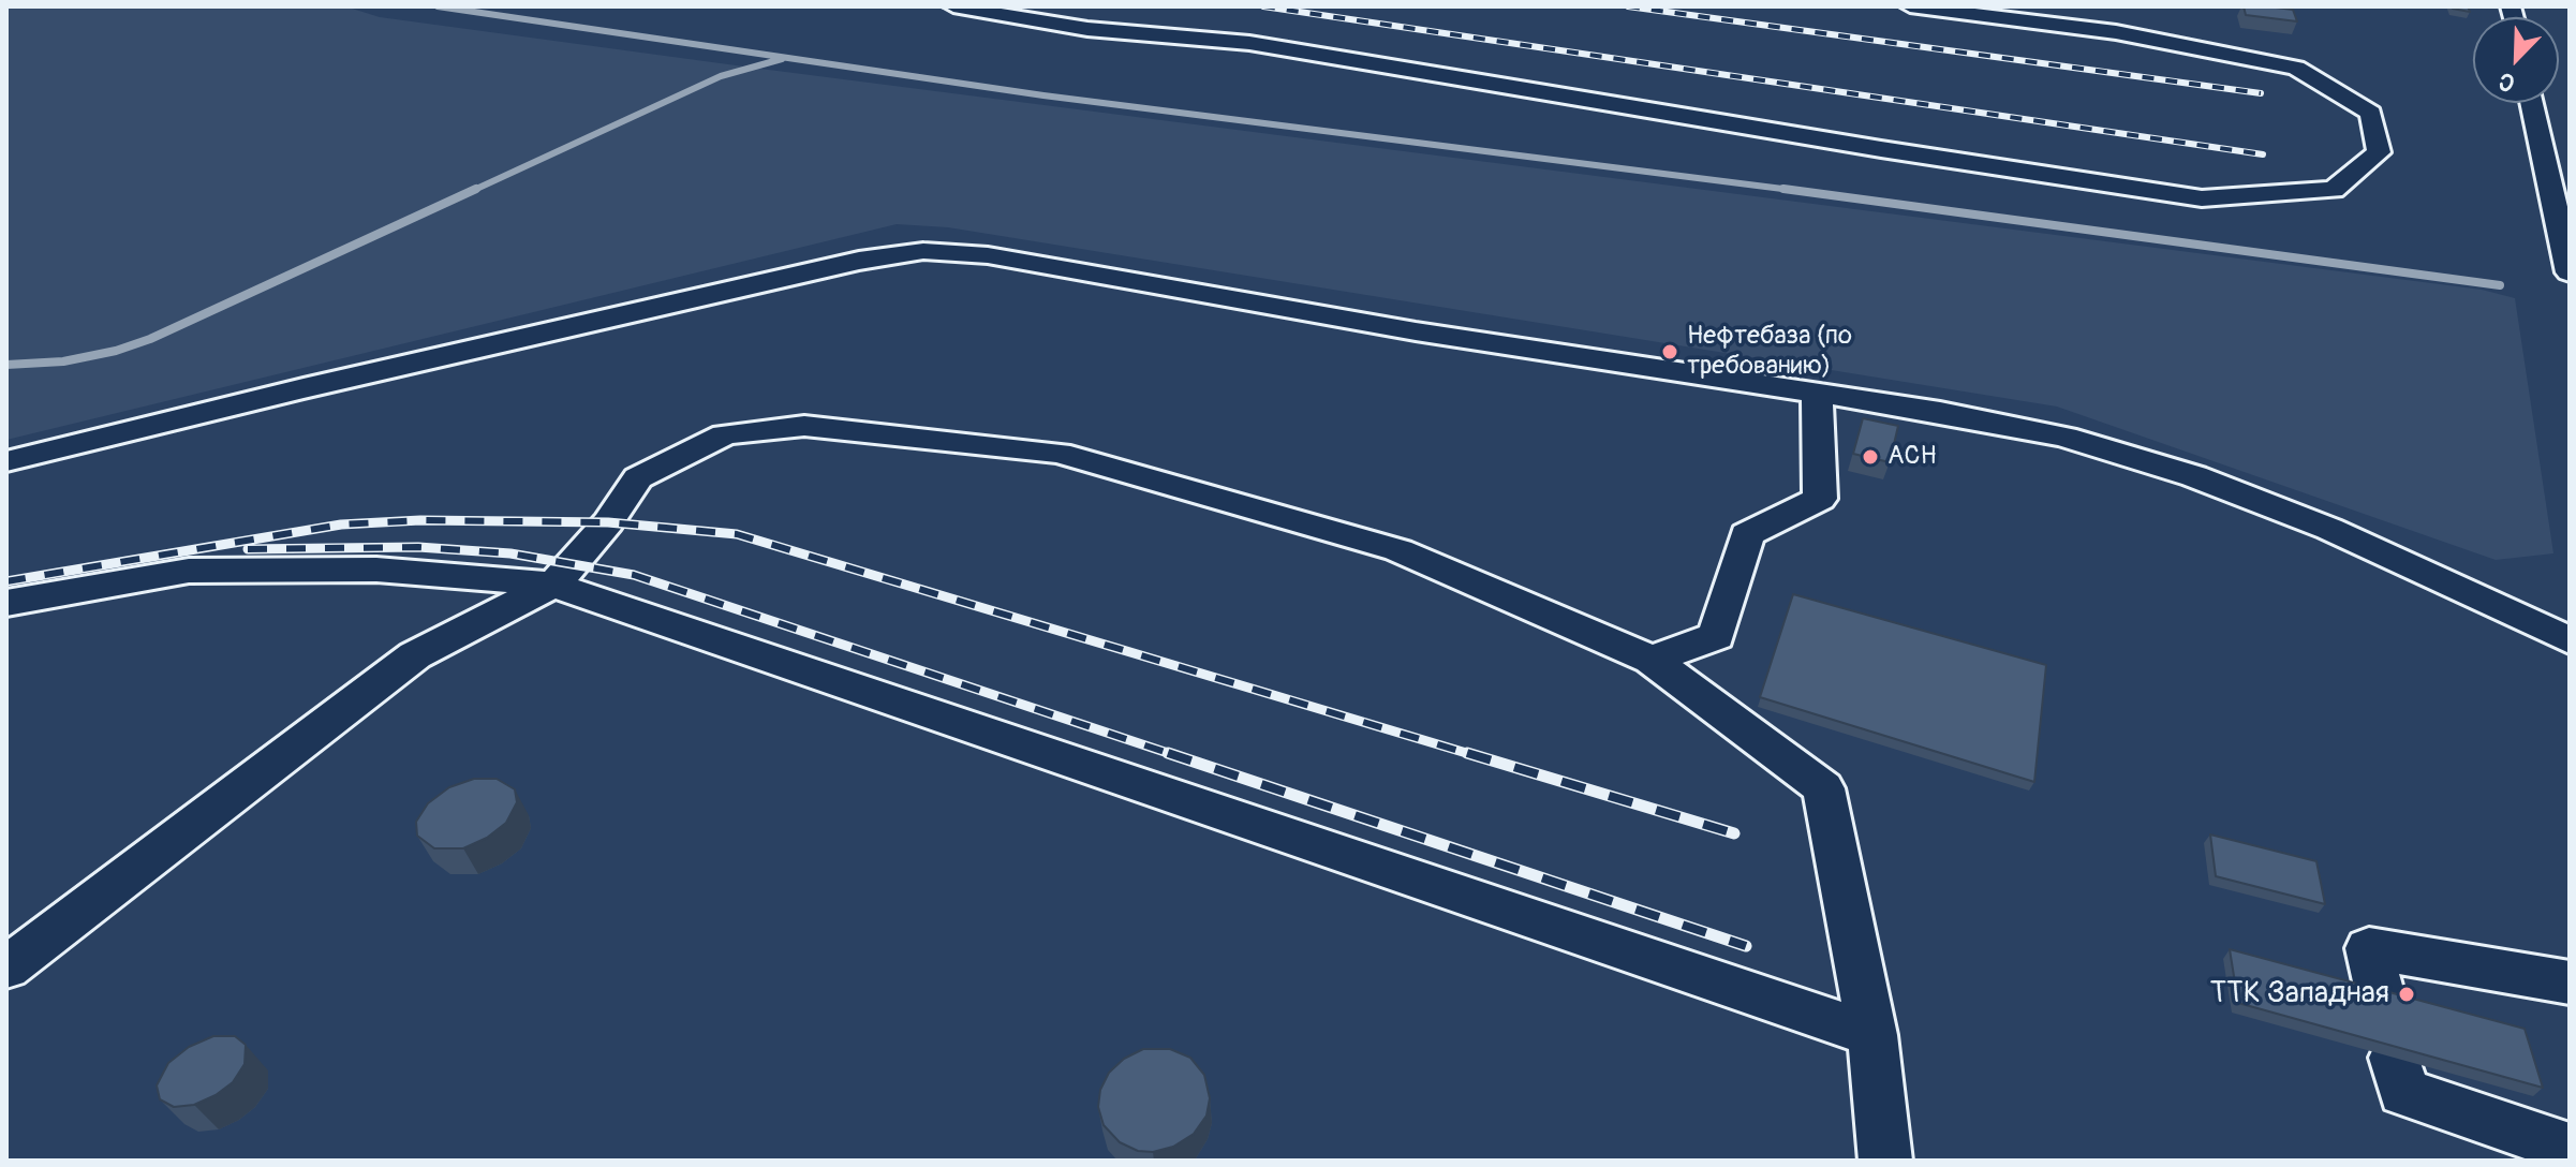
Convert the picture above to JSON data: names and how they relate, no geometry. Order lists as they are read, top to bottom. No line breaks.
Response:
{"places":["Нефтебаза (по требованию)","АСН","ТТК Западная"],"north":"bottom left"}
